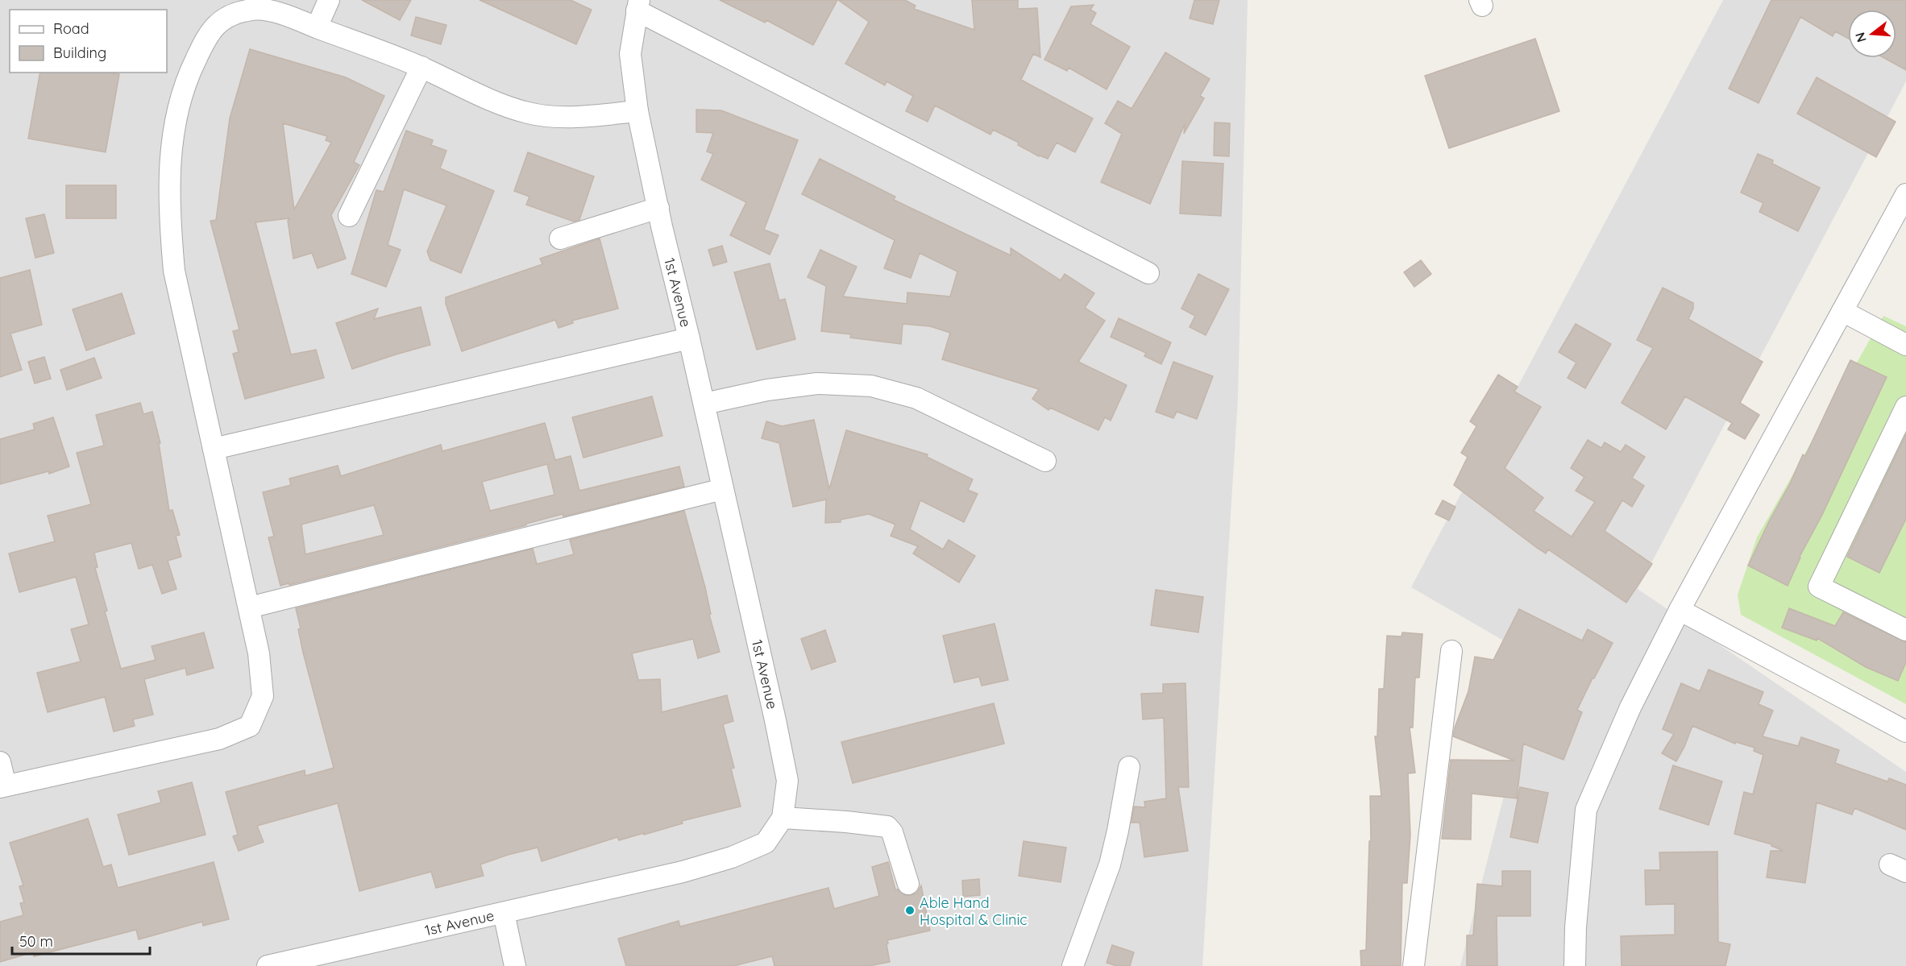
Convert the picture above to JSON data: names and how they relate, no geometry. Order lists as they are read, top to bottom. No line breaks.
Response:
{"streets":{"street":["1st Avenue"]},"places":["Able Hand Hospital & Clinic"],"legend":["Road","Building"],"scale_bar":"50 m","north":"left"}
